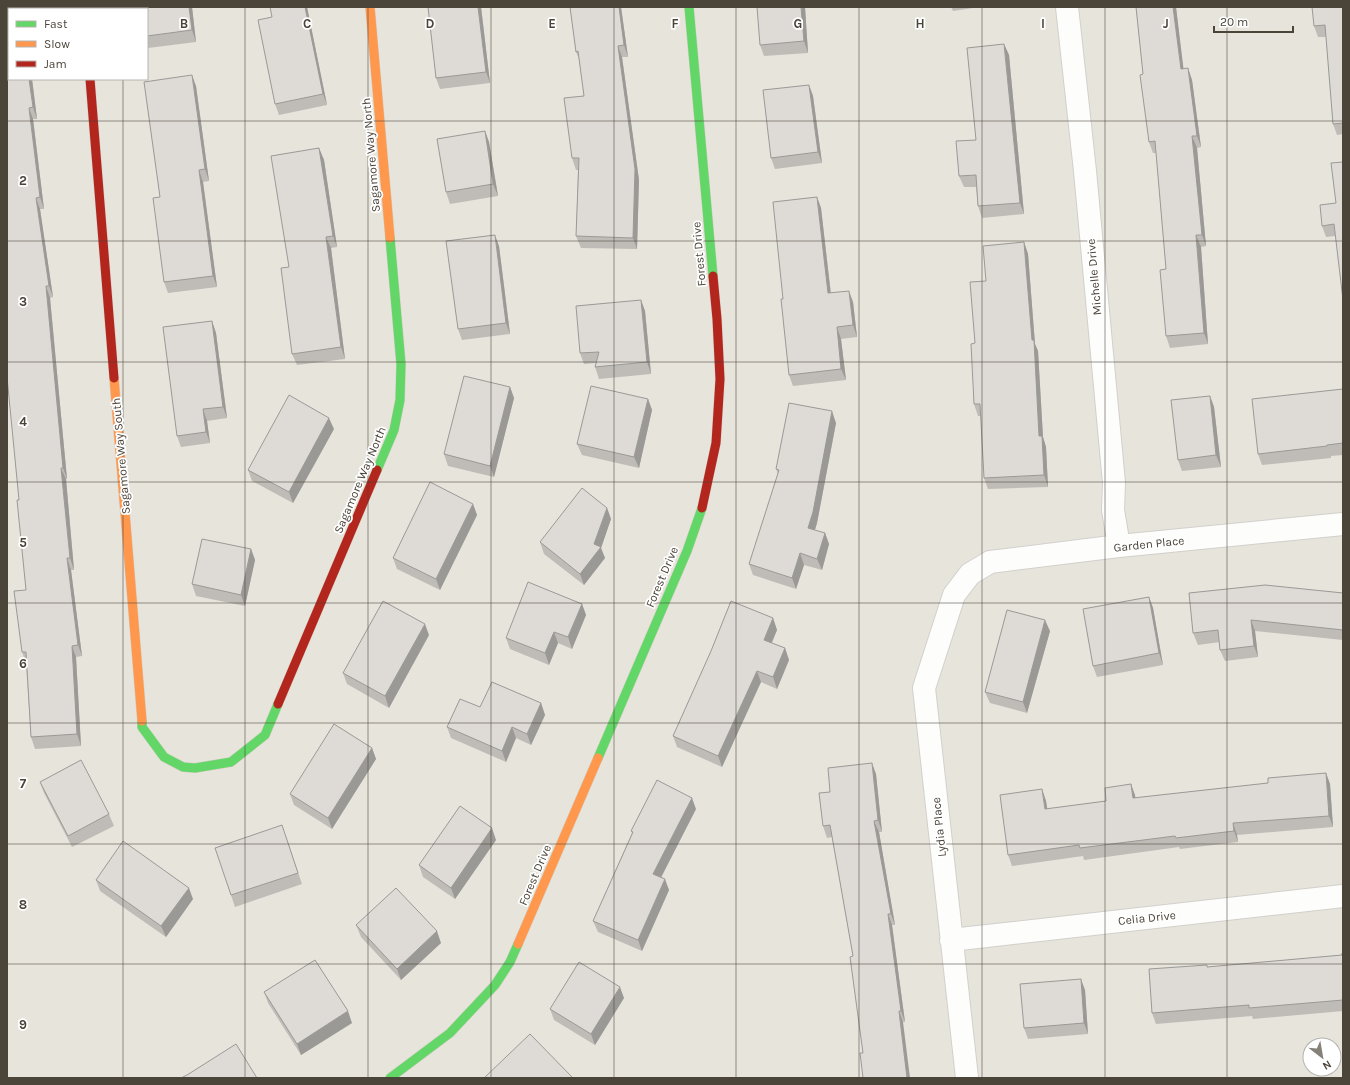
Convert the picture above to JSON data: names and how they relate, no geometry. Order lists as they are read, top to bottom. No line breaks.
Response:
{"streets":{"street":["Sagamore Way North","Forest Drive","Michelle Drive","Sagamore Way South","Garden Place","Lydia Place","Celia Drive"]},"crossings":[["Sagamore Way North","Sagamore Way South"],["Michelle Drive","Garden Place"],["Garden Place","Lydia Place"],["Lydia Place","Celia Drive"]],"legend":["Fast","Slow","Jam"],"scale_bar":"20 m","north":"bottom right","grid":{"columns":["B","C","D","E","F","G","H","I","J"],"rows":["2","3","4","5","6","7","8","9"]}}
